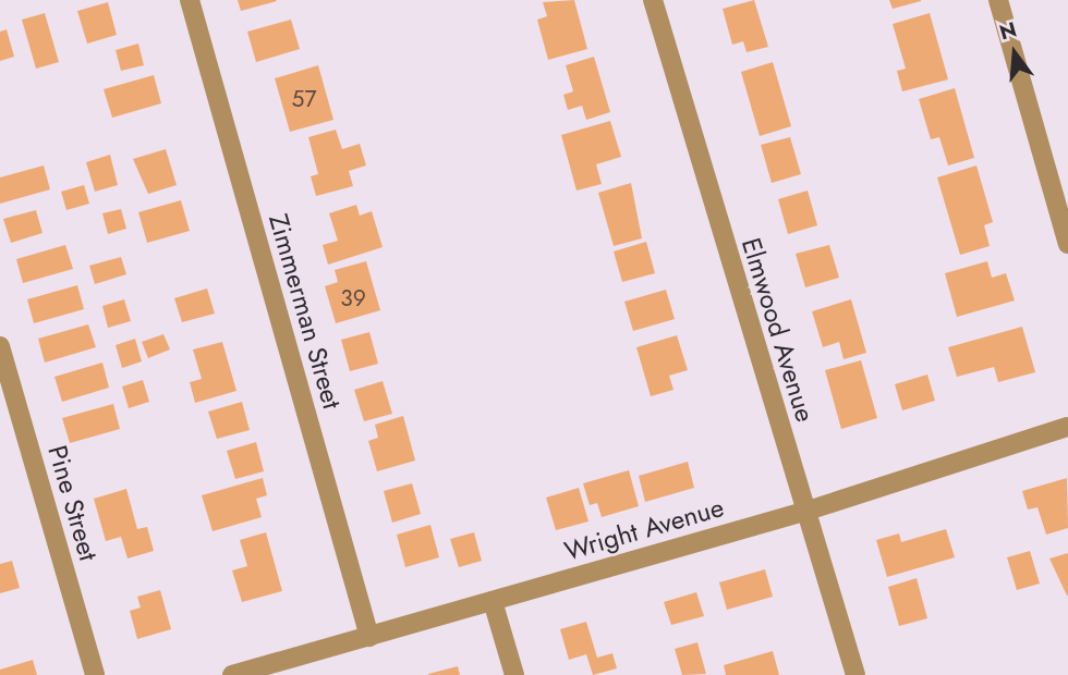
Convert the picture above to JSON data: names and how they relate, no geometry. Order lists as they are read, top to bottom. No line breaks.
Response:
{"streets":{"street":["Zimmerman Street","Elmwood Avenue","Pine Street","Wright Avenue"]},"crossings":[["Zimmerman Street","Wright Avenue"],["Elmwood Avenue","Wright Avenue"]],"house_numbers":["57","39"],"north":"top"}
